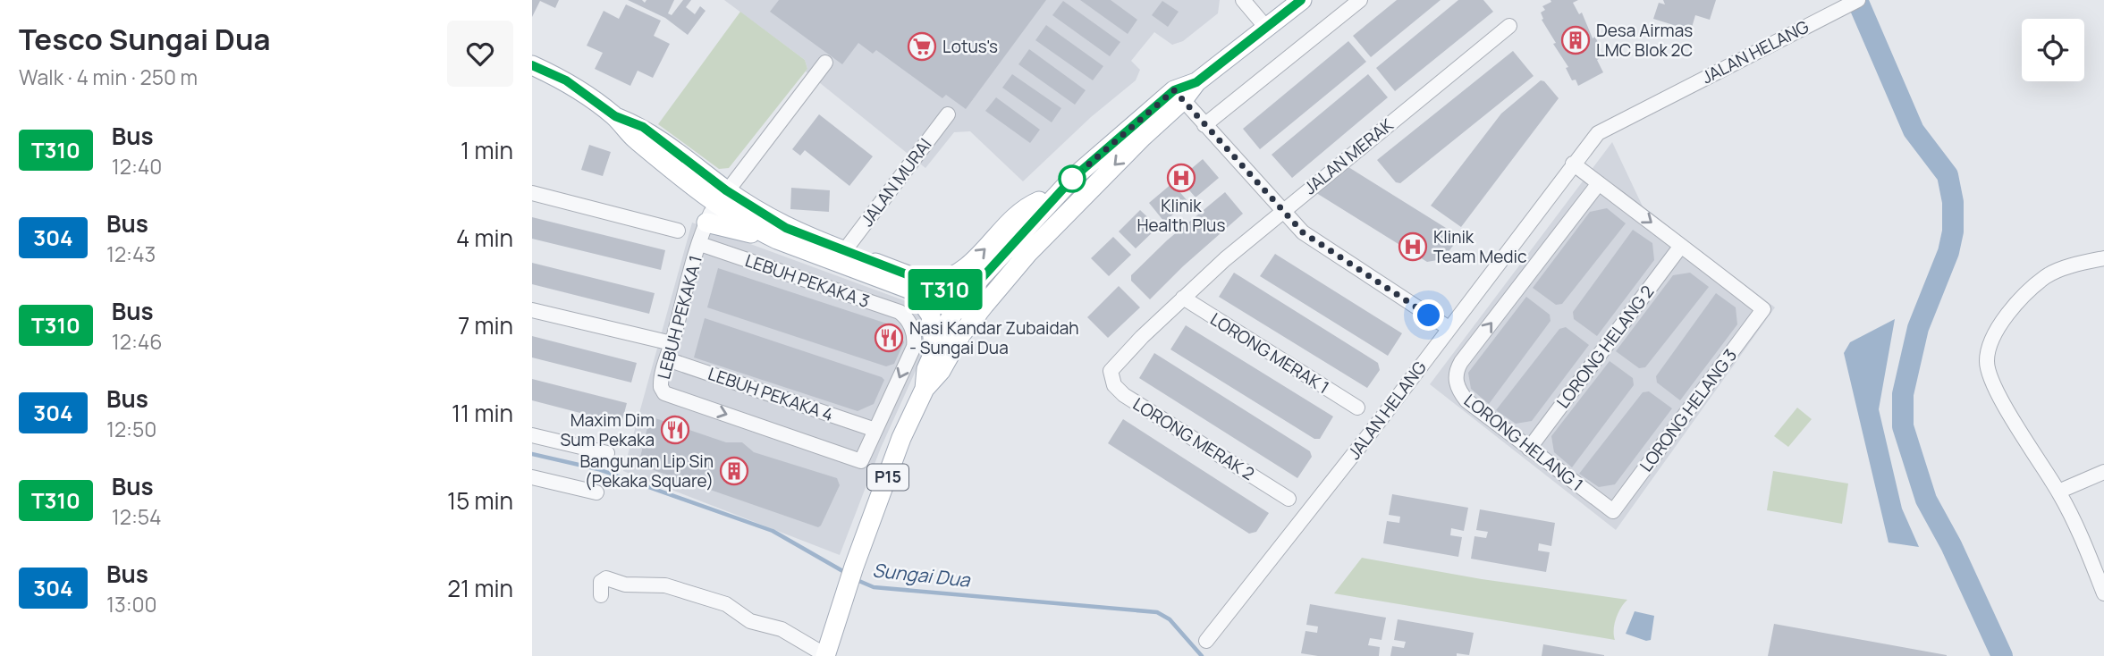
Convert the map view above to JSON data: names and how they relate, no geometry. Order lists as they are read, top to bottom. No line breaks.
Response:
{"streets":{"main road":["P15"],"street":["JALAN HELANG","JALAN MERAK","JALAN MURAI","LEBUH PEKAKA 3","LEBUH PEKAKA 1","LORONG HELANG 2","LORONG MERAK 1","LEBUH PEKAKA 4","LORONG HELANG 3","LORONG MERAK 2","LORONG HELANG 1"]},"crossings":[["JALAN MERAK","LORONG MERAK 1"],["JALAN MERAK","LORONG MERAK 2"],["LEBUH PEKAKA 3","LEBUH PEKAKA 1"],["LEBUH PEKAKA 3","LEBUH PEKAKA 4"],["LEBUH PEKAKA 1","LEBUH PEKAKA 4"],["LORONG HELANG 2","LORONG HELANG 3"],["LORONG HELANG 2","LORONG HELANG 1"],["LORONG HELANG 3","LORONG HELANG 1"]],"water":["Sungai Dua"],"places":{"building":["Desa Airmas LMC Blok 2C","Bangunan Lip Sin (Pekaka Square)"],"supermarket":["Lotus's"],"hospital":["Klinik Health Plus","Klinik Team Medic"],"restaurant":["Nasi Kandar Zubaidah - Sungai Dua","Maxim Dim Sum Pekaka"]},"lines":["bus line T310"],"page":{"heading":["Tesco Sungai Dua","Walk · 4 min · 250 m"],"on_map":"T310","list":[{"mark":"T310","name":"Bus","note":"12:40","value":"1 min"},{"mark":"304","name":"Bus","note":"12:43","value":"4 min"},{"mark":"T310","name":"Bus","note":"12:46","value":"7 min"},{"mark":"304","name":"Bus","note":"12:50","value":"11 min"},{"mark":"T310","name":"Bus","note":"12:54","value":"15 min"},{"mark":"304","name":"Bus","note":"13:00","value":"21 min"}]}}
